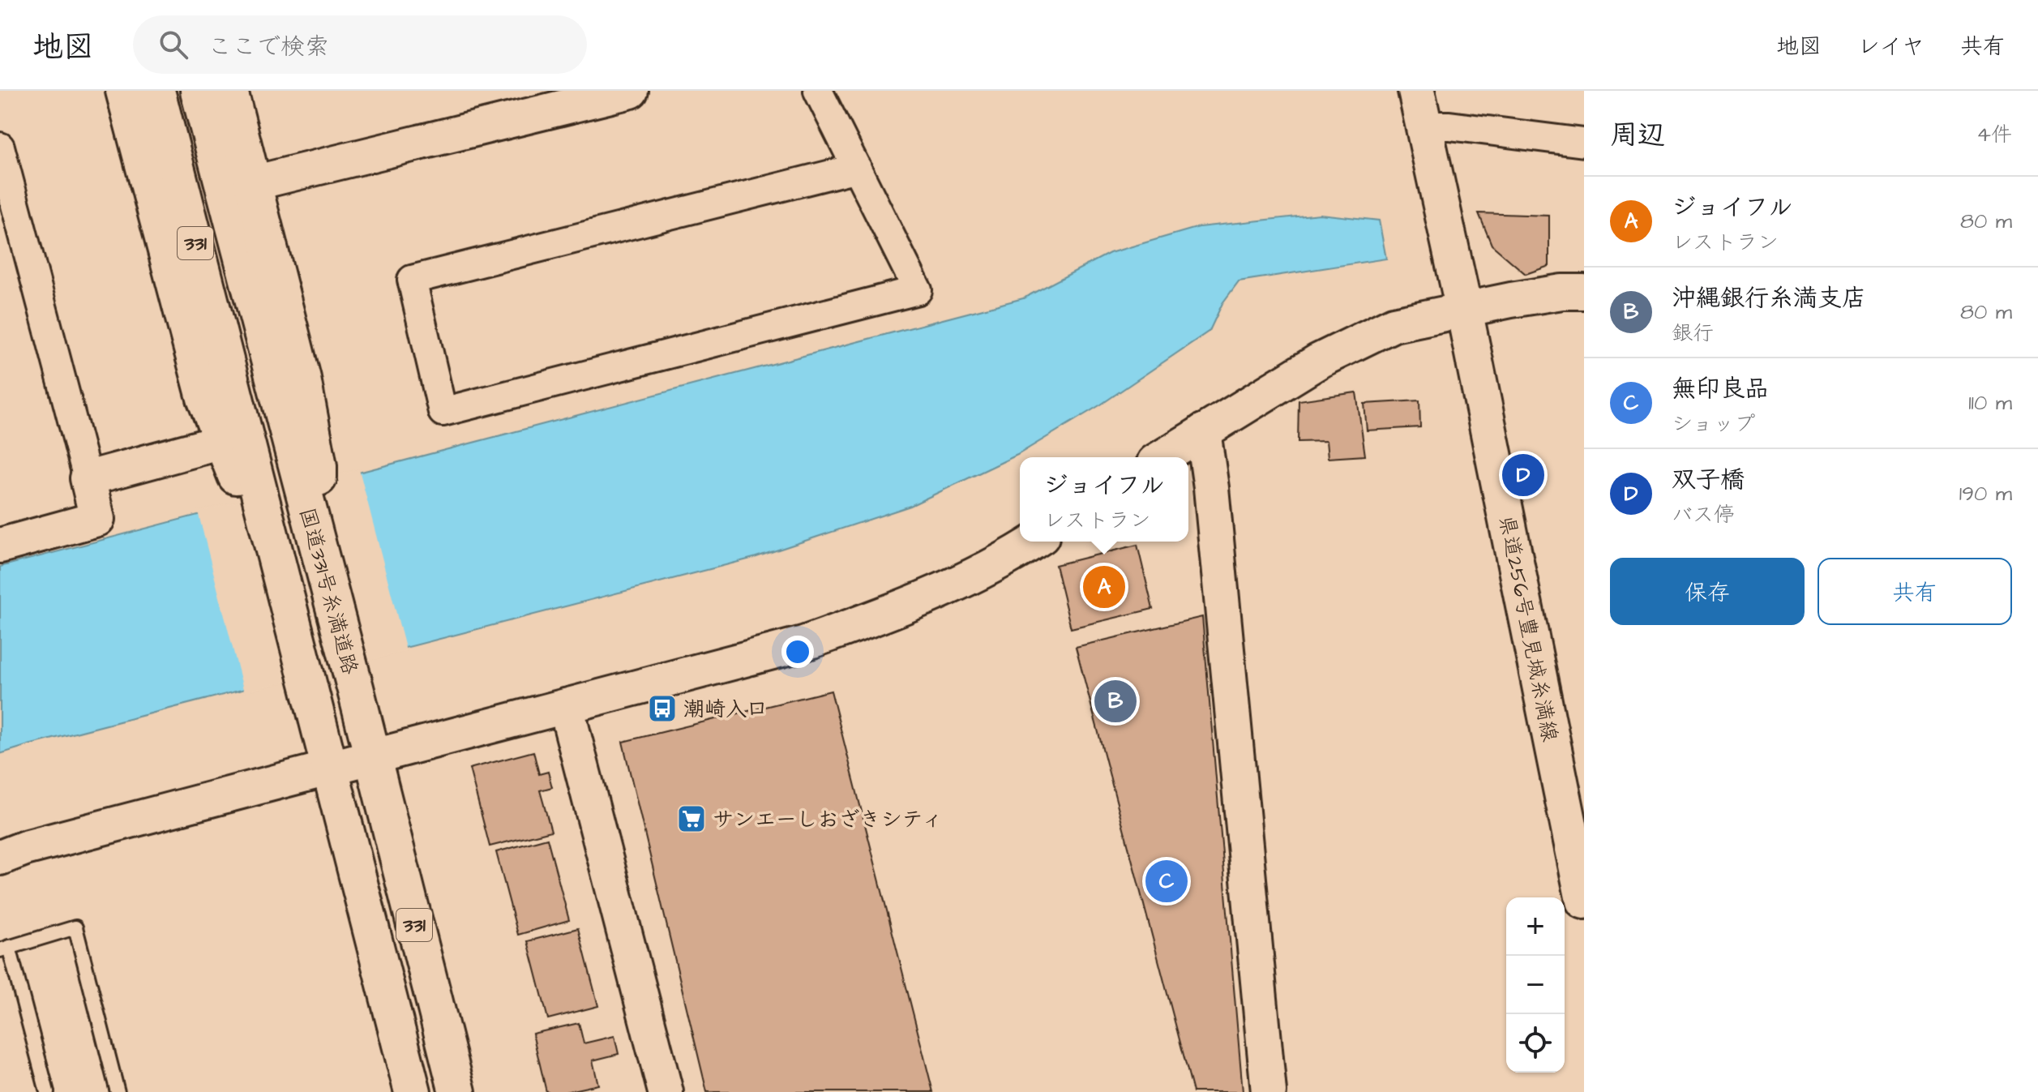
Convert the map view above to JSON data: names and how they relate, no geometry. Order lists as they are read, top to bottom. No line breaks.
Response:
{"streets":{"main road":["331","国道331号糸満道路","県道256号豊見城糸満線"]},"places":{"bus stop":["潮崎入口"],"supermarket":["サンエーしおざきシティ"]},"page":{"header":"地図","search":"ここで検索","nav":["地図","レイヤ","共有"],"heading":["周辺","4件"],"list":[{"mark":"A","name":"ジョイフル","note":"レストラン","value":"80 m"},{"mark":"B","name":"沖縄銀行糸満支店","note":"銀行","value":"80 m"},{"mark":"C","name":"無印良品","note":"ショップ","value":"110 m"},{"mark":"D","name":"双子橋","note":"バス停","value":"190 m"}],"pins":["D","A","B","C"],"popup":["ジョイフル","レストラン"],"buttons":["保存","共有"],"map_buttons":["+","−"]}}
